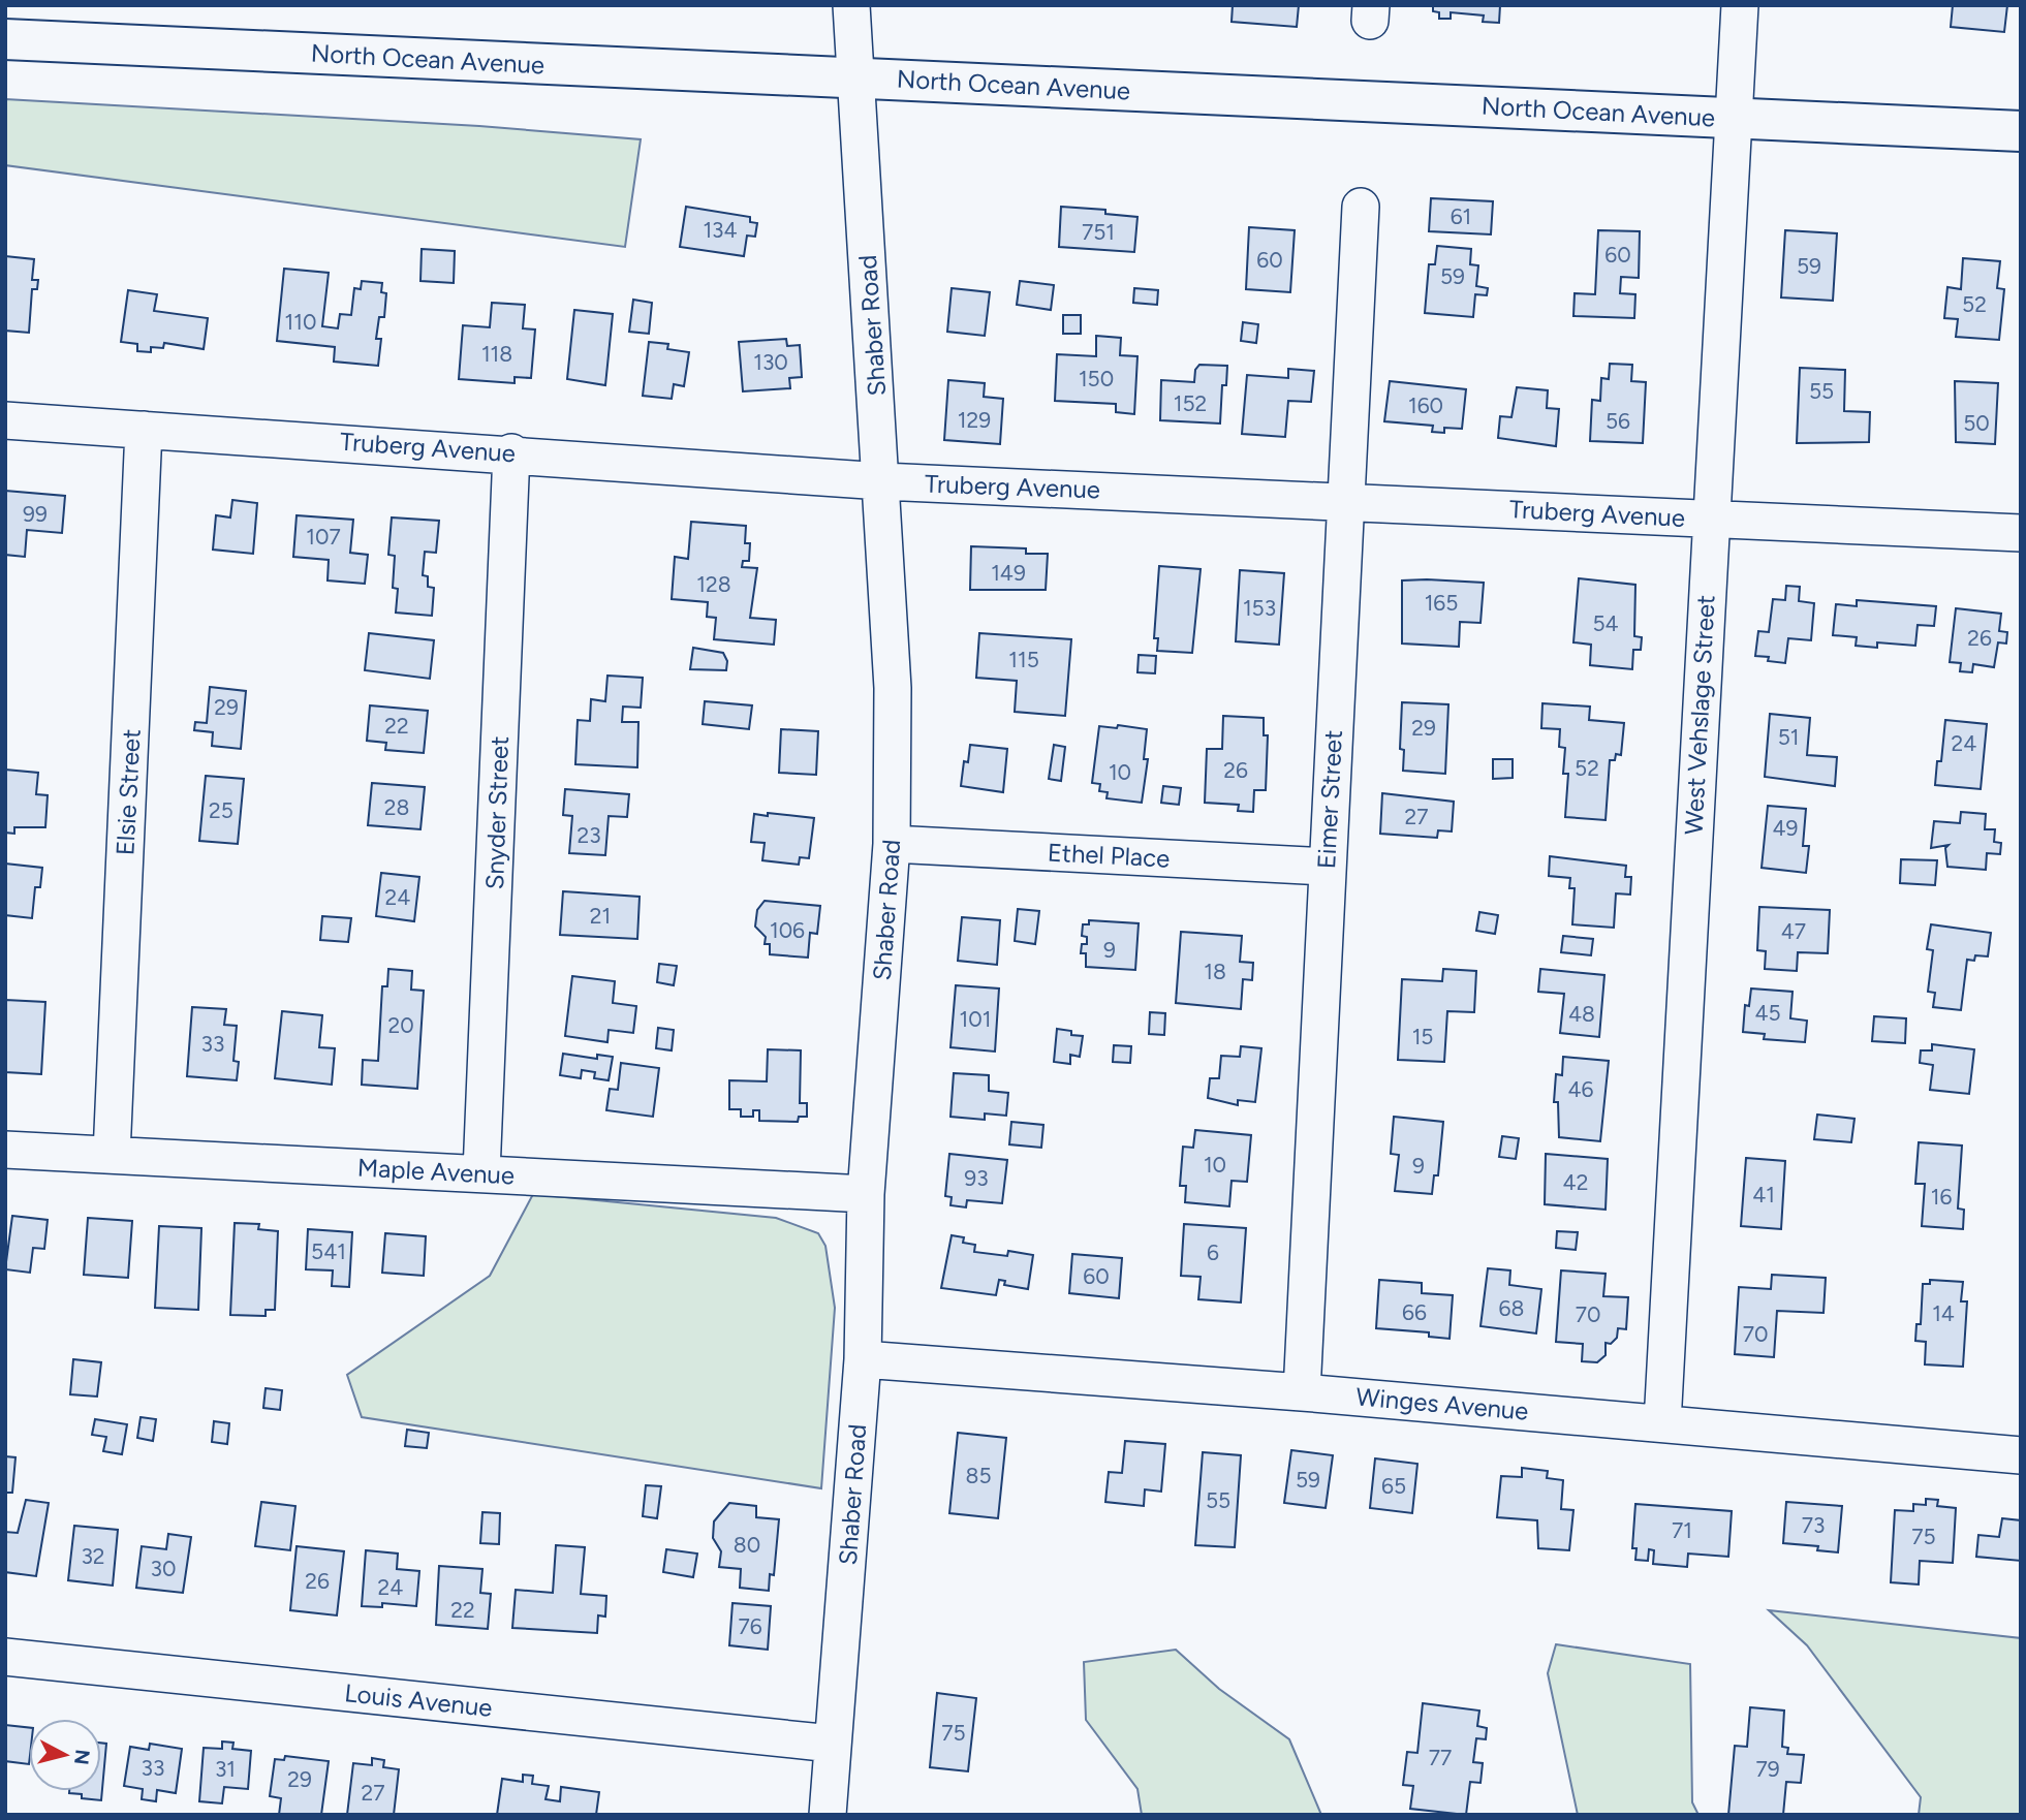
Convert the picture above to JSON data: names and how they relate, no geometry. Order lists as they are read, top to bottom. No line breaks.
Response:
{"streets":{"main road":["North Ocean Avenue"],"street":["Shaber Road","Truberg Avenue","West Vehslage Street","Elsie Street","Eimer Street","Snyder Street","Ethel Place","Maple Avenue","Winges Avenue","Louis Avenue"]},"crossings":[["North Ocean Avenue","Shaber Road"],["North Ocean Avenue","West Vehslage Street"],["Shaber Road","Truberg Avenue"],["Shaber Road","Ethel Place"],["Shaber Road","Maple Avenue"],["Shaber Road","Winges Avenue"],["Shaber Road","Louis Avenue"],["Truberg Avenue","West Vehslage Street"],["Truberg Avenue","Elsie Street"],["Truberg Avenue","Eimer Street"],["Truberg Avenue","Snyder Street"],["West Vehslage Street","Winges Avenue"],["Elsie Street","Maple Avenue"],["Eimer Street","Ethel Place"],["Eimer Street","Winges Avenue"],["Snyder Street","Maple Avenue"]],"house_numbers":["61","134","751","60","60","59","59","52","110","118","130","150","55","152","160","129","56","50","99","107","149","128","165","153","54","26","115","29","22","29","51","24","52","26","10","28","25","27","49","23","24","21","106","47","9","18","45","48","101","20","15","33","46","10","9","93","42","41","16","541","6","60","68","66","14","70","70","85","59","65","55","73","71","75","80","32","30","26","24","22","76","75","77","33","31","79","29","27"],"north":"right"}
